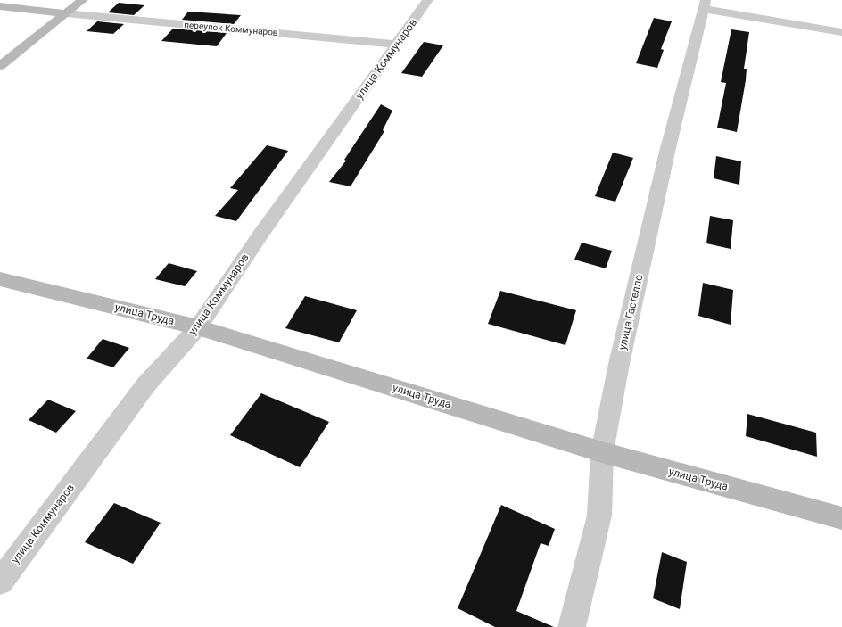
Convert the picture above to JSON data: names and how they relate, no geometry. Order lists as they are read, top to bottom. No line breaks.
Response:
{"streets":{"street":["переулок Коммунаров","улица Коммунаров","улица Гастелло","улица Труда"]},"crossings":[["переулок Коммунаров","улица Коммунаров"],["улица Коммунаров","улица Труда"],["улица Гастелло","улица Труда"]]}
